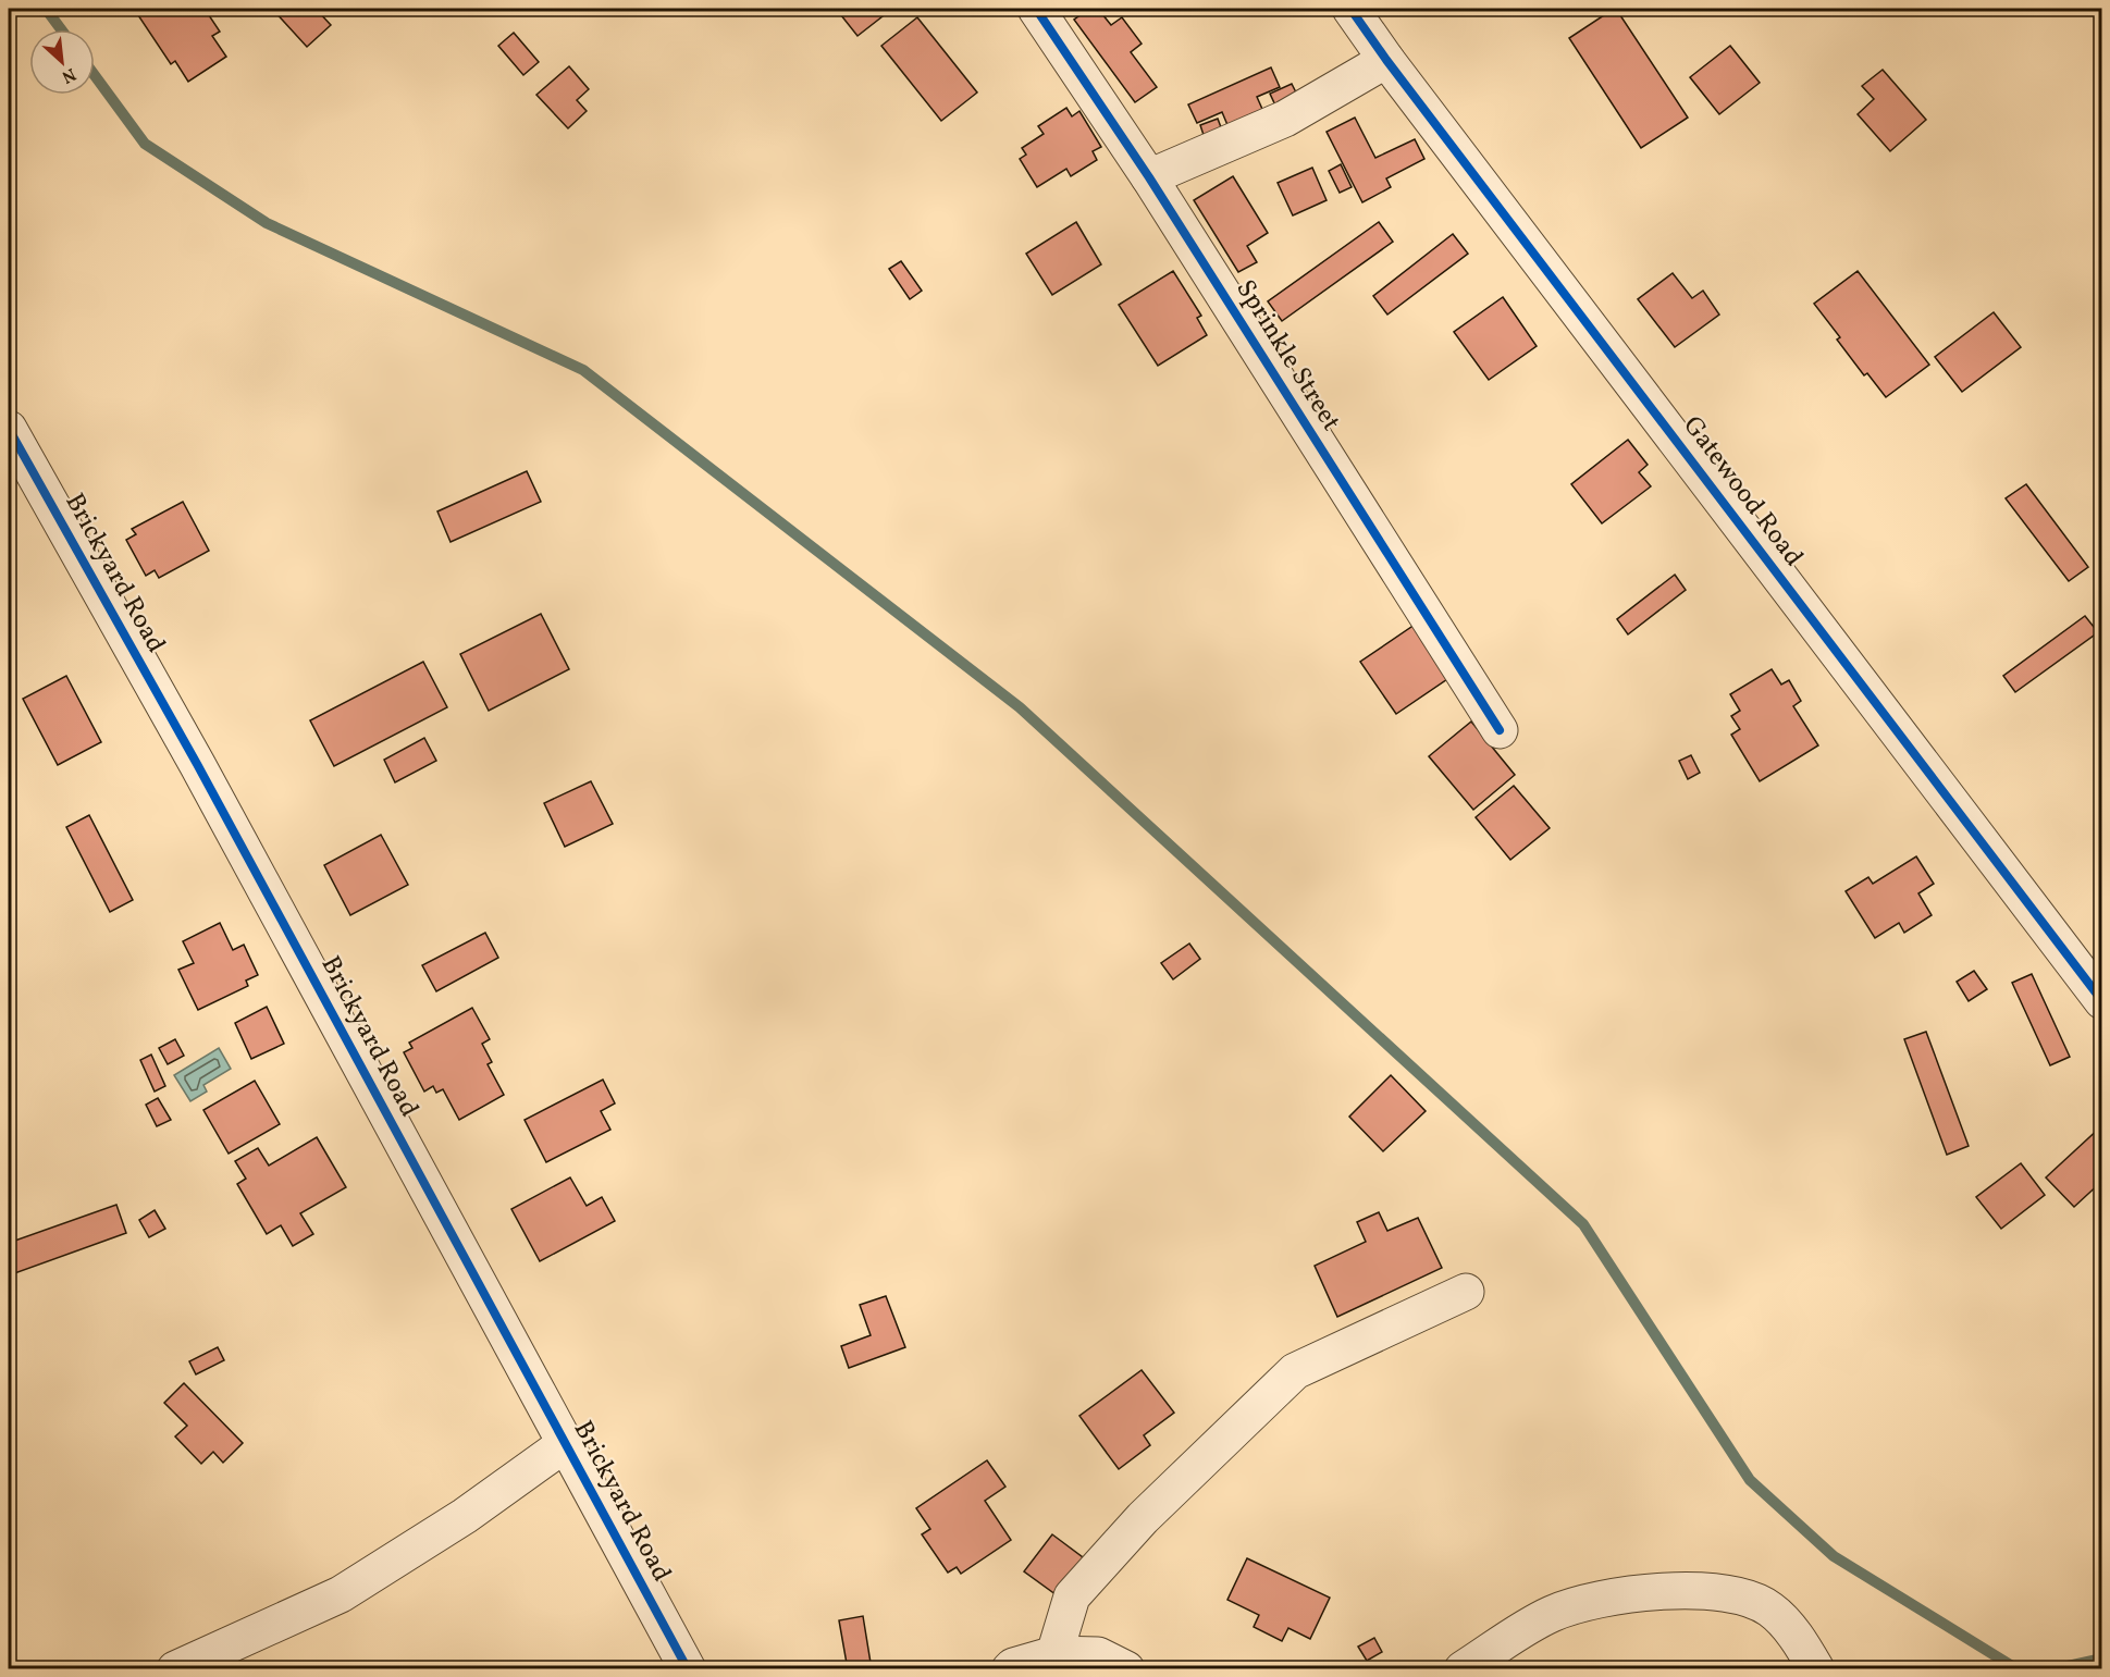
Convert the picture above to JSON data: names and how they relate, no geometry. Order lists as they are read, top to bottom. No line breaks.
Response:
{"streets":{"street":["Sprinkle Street","Gatewood Road","Brickyard Road"]},"north":"bottom right"}
